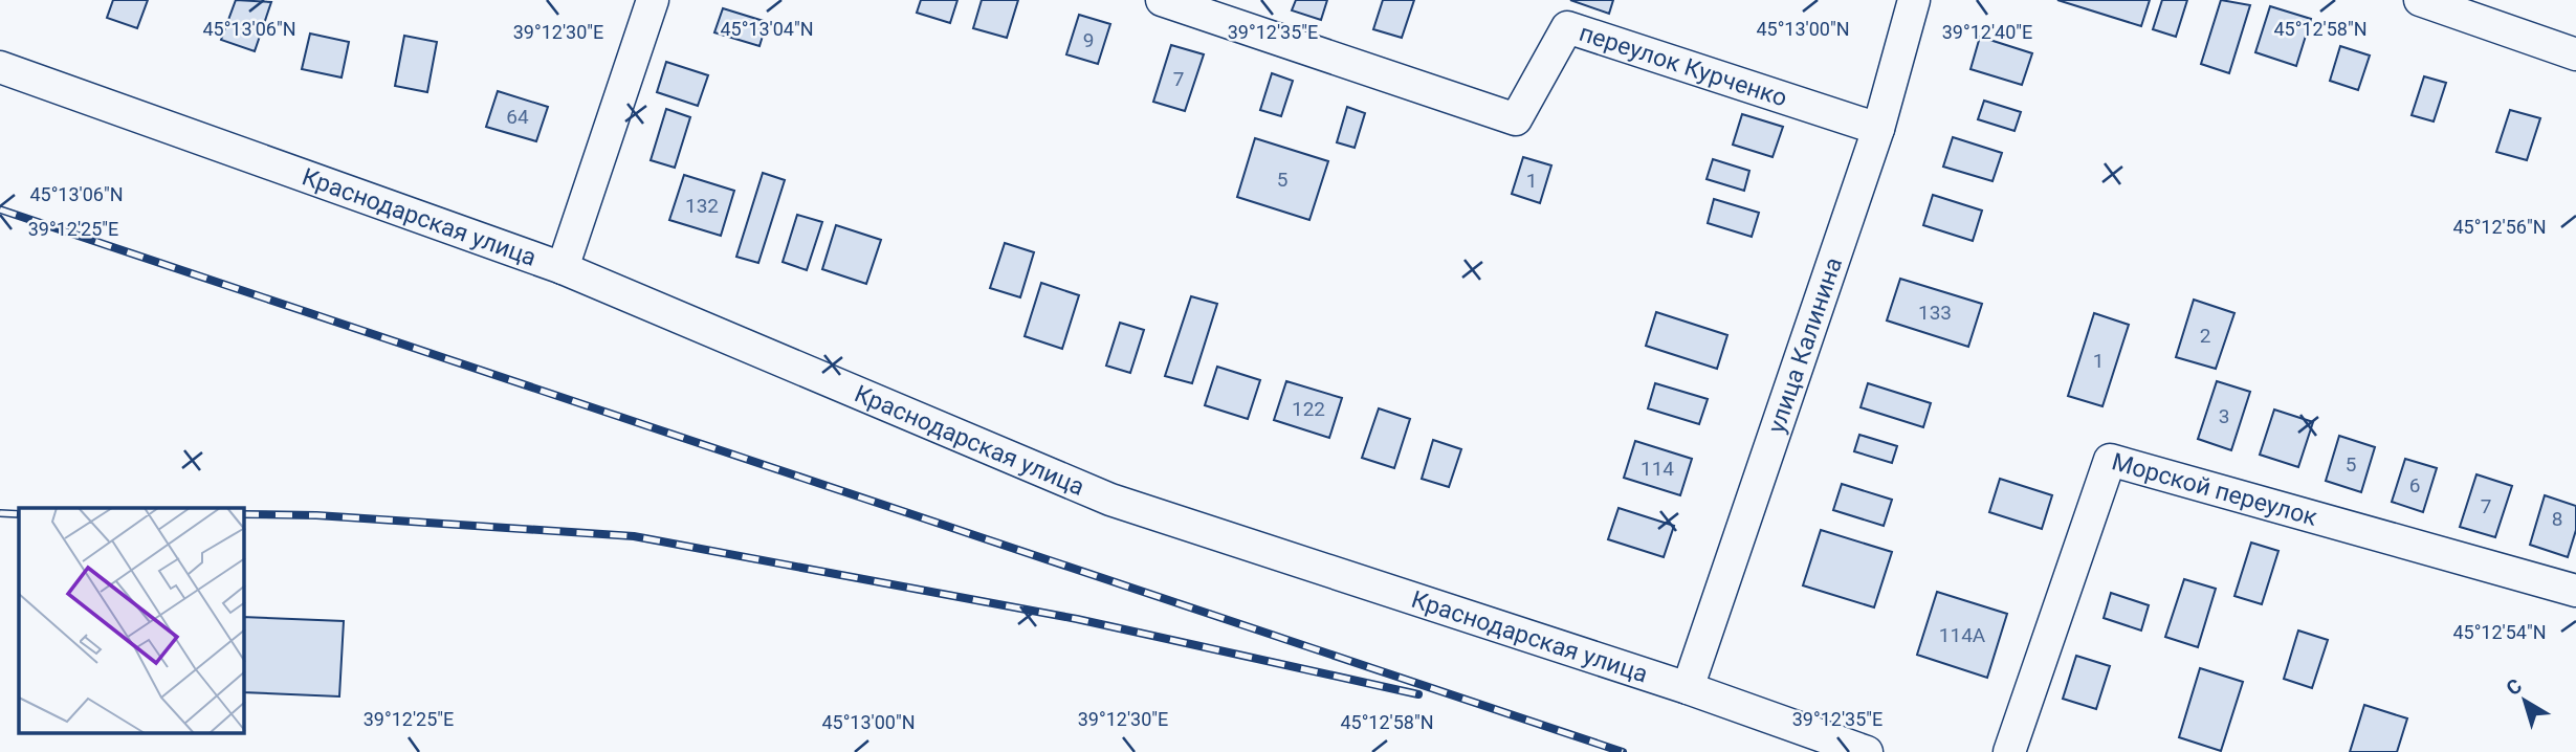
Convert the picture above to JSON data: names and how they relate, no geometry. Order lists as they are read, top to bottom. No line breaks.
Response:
{"streets":{"street":["переулок Курченко","Краснодарская улица","улица Калинина","Морской переулок"]},"crossings":[["переулок Курченко","улица Калинина"],["Краснодарская улица","улица Калинина"]],"house_numbers":["9","7","64","5","1","132","133","2","1","122","3","5","114","6","7","8","114А"],"north":"top left","coordinates":["45°13'06\"N","45°13'04\"N","45°13'00\"N","45°12'58\"N","39°12'35\"E","39°12'40\"E","39°12'30\"E","45°12'56\"N","39°12'25\"E","45°12'54\"N"]}
